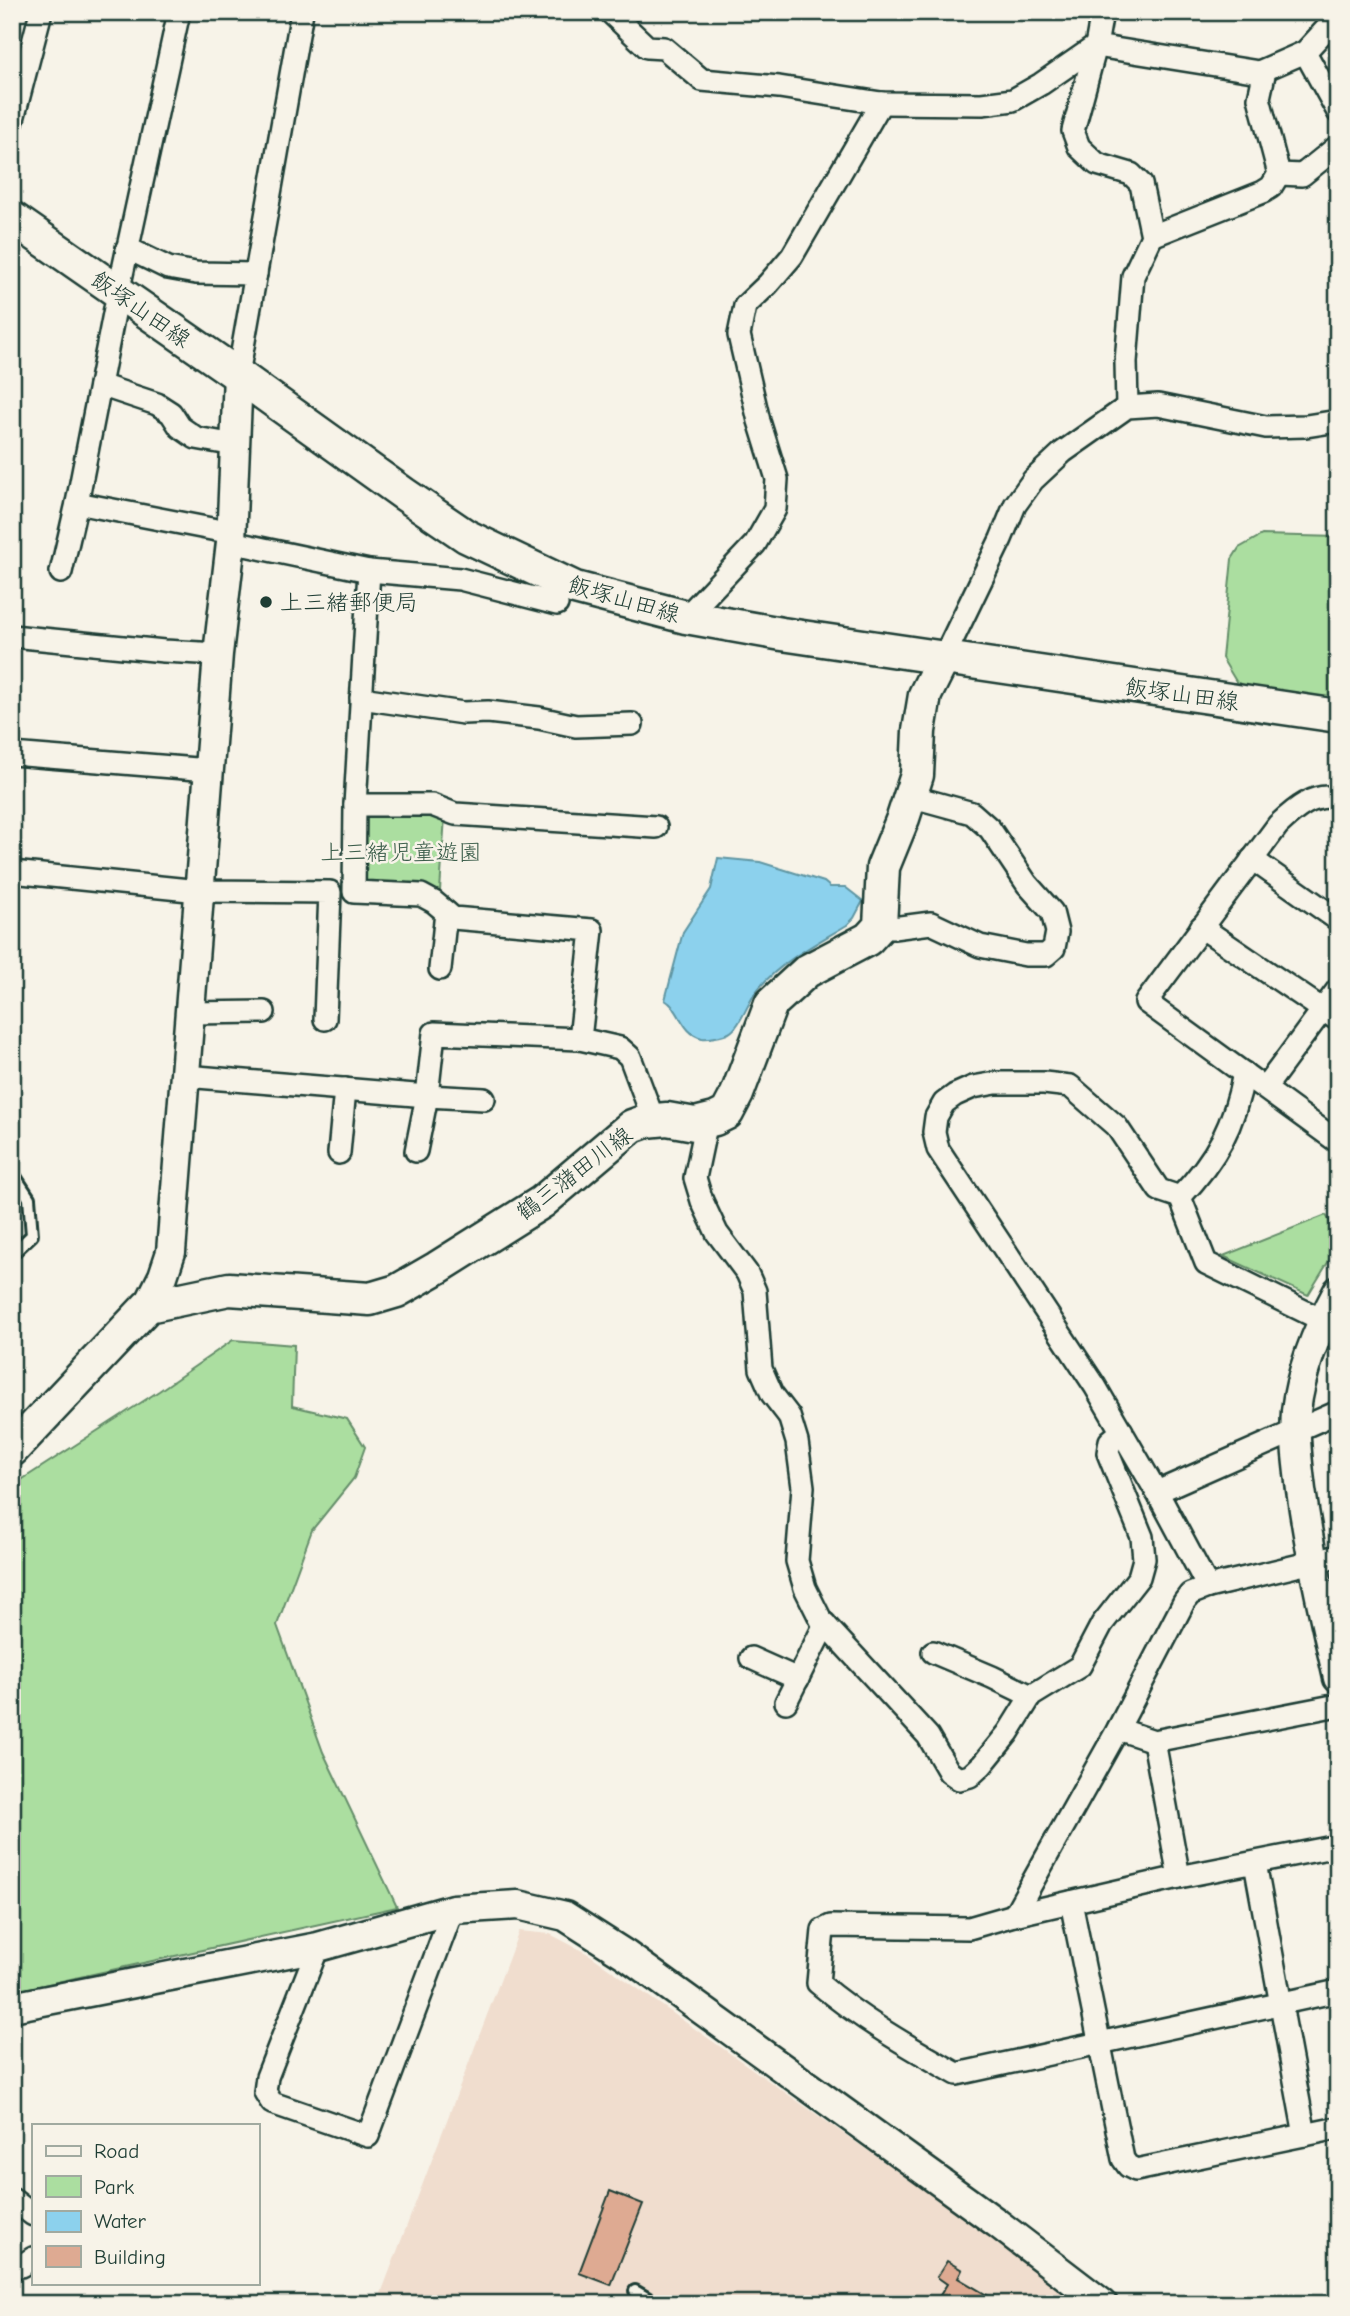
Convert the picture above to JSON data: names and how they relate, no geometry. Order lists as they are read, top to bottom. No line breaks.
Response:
{"streets":{"main road":["飯塚山田線","鶴三潴田川線"]},"parks":["上三緒児童遊園"],"places":["上三緒郵便局"],"legend":["Road","Park","Water","Building"]}
